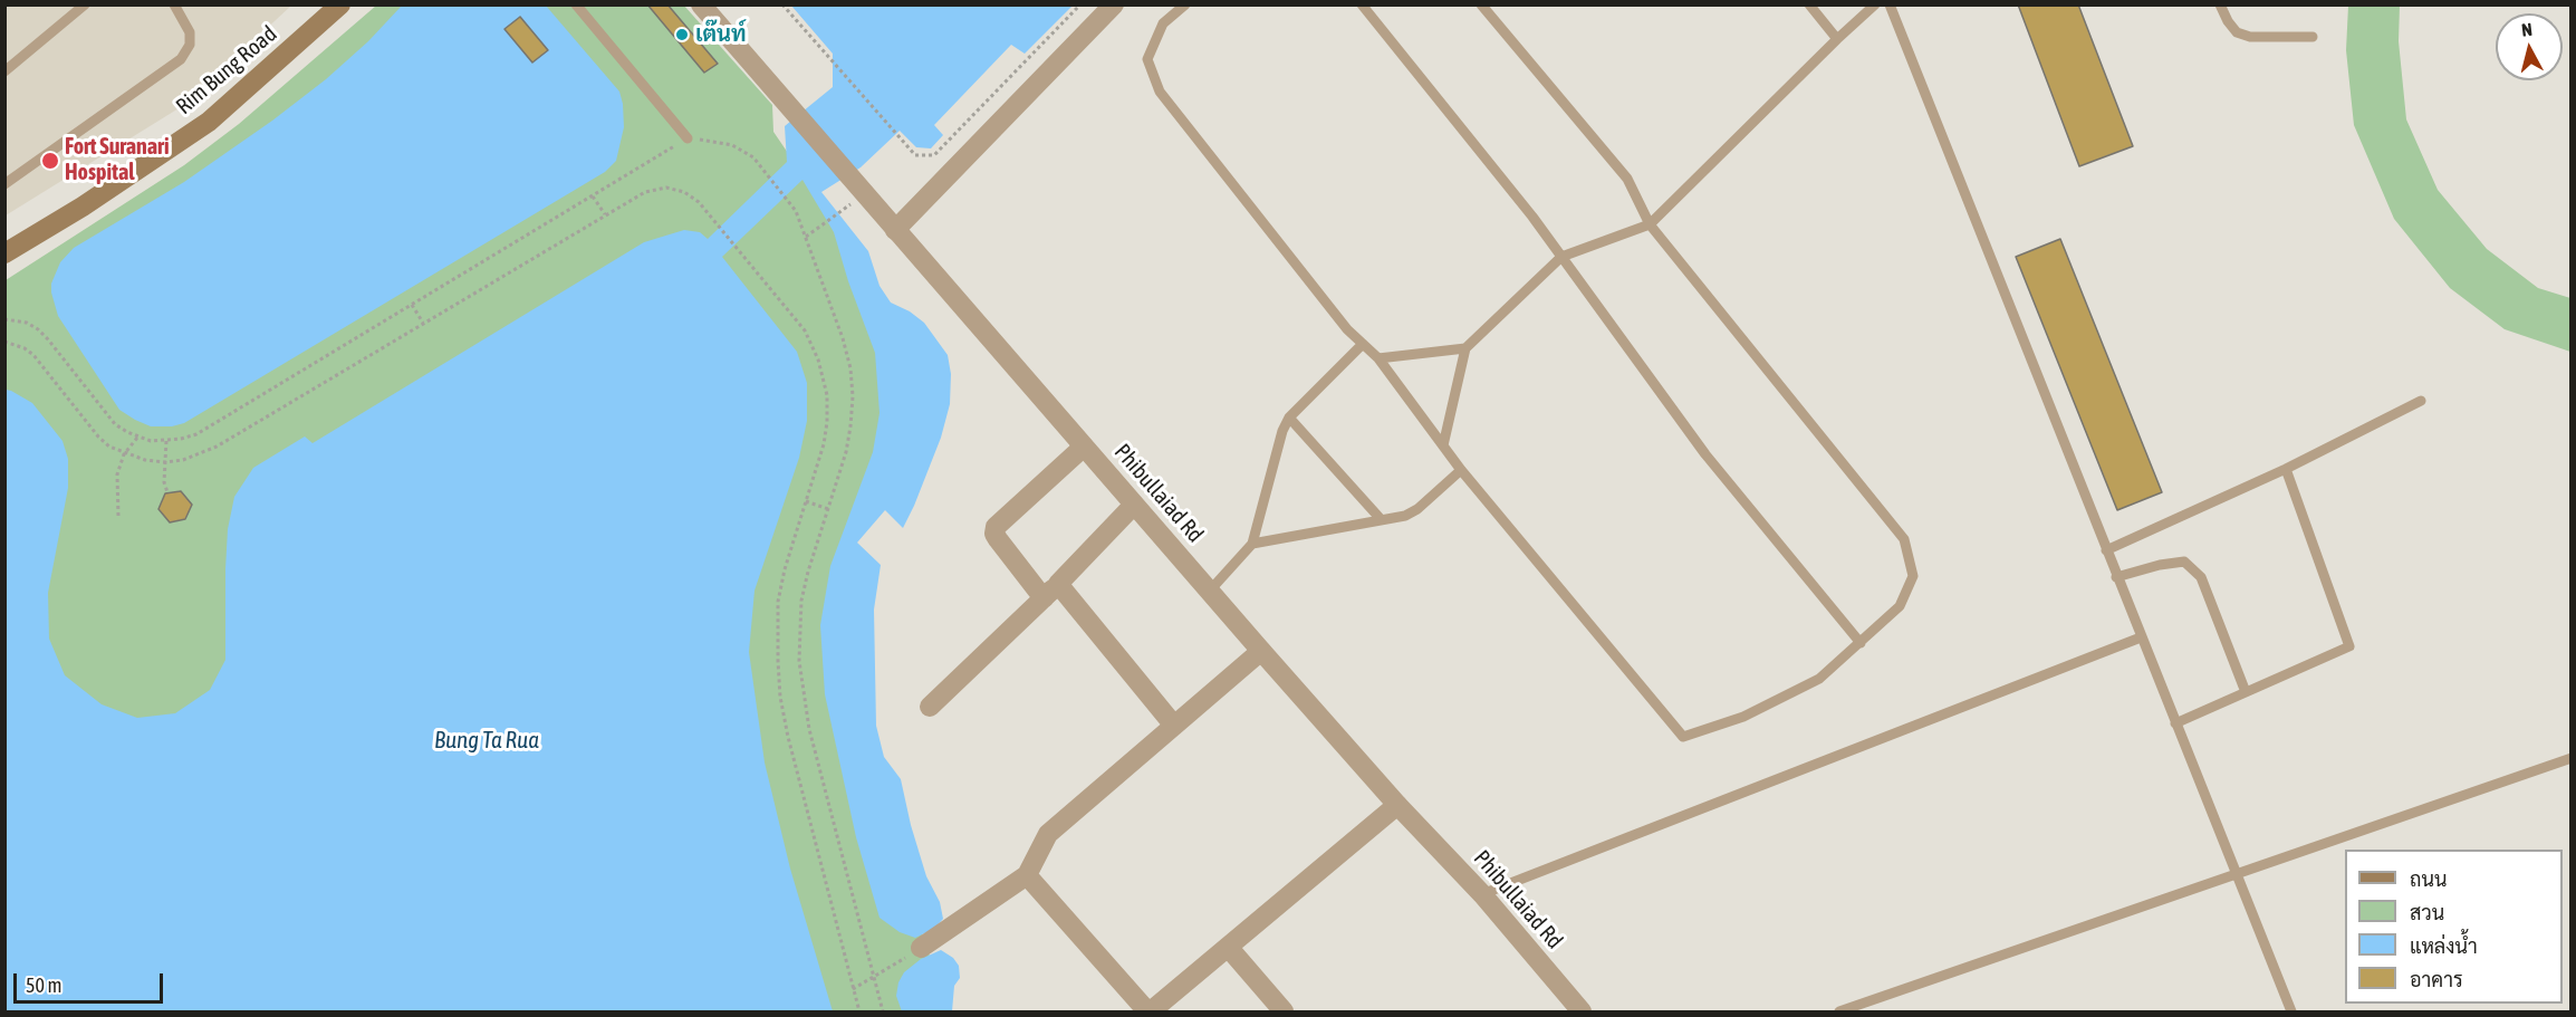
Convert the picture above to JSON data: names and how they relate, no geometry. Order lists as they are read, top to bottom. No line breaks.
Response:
{"streets":{"main road":["Rim Bung Road"],"street":["Phibullaiad Rd"]},"water":["Bung Ta Rua"],"places":["เต๊นท์","Fort Suranari Hospital"],"legend":["ถนน","สวน","แหล่งน้ำ","อาคาร"],"scale_bar":"50 m","north":"top"}
